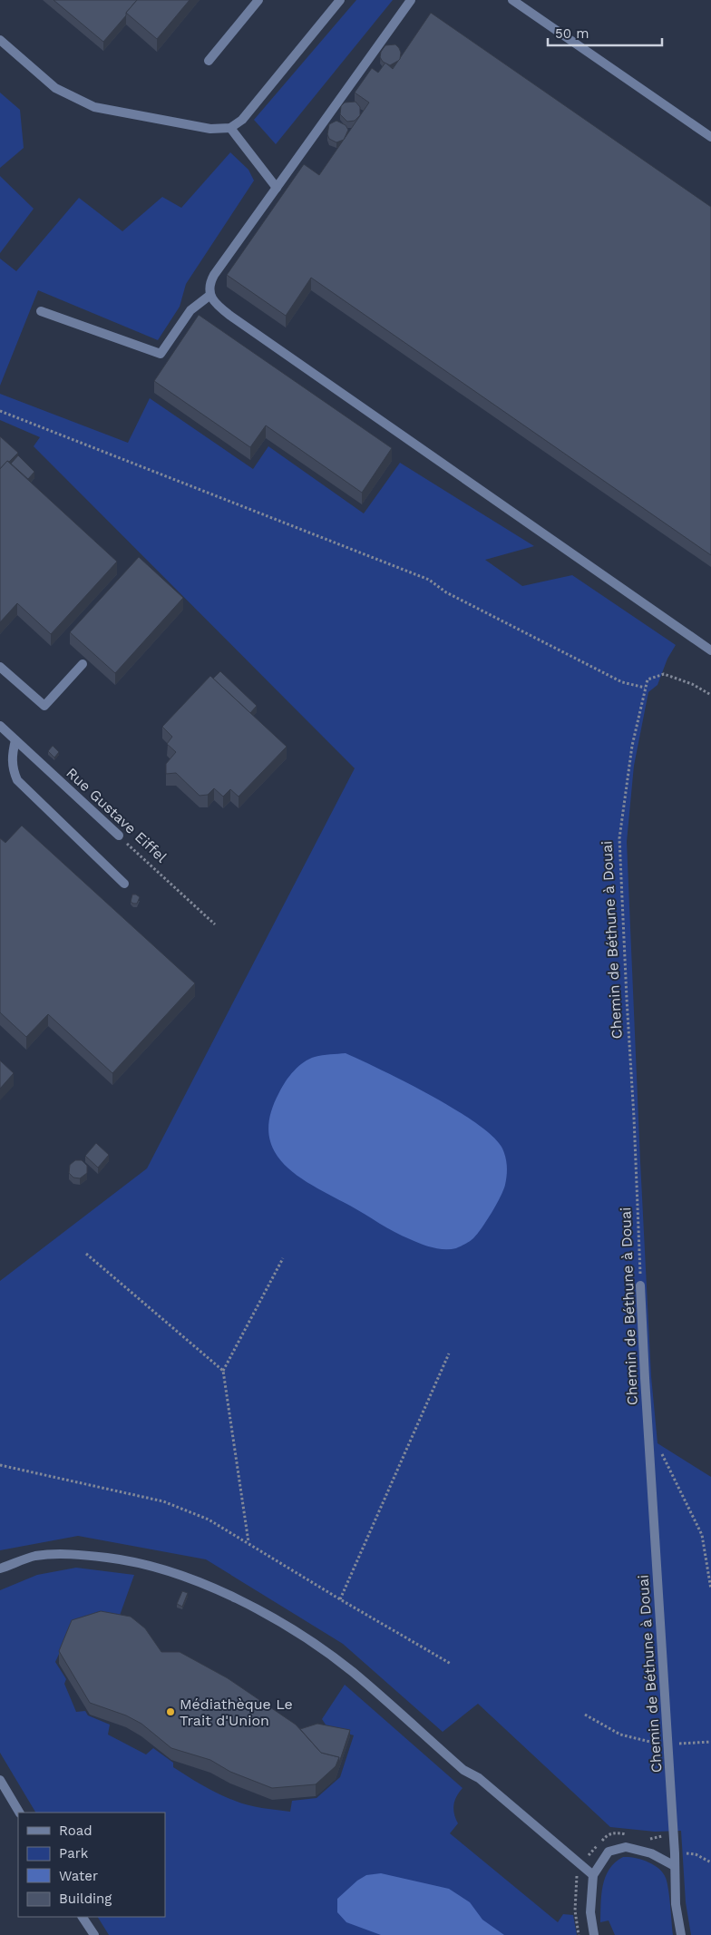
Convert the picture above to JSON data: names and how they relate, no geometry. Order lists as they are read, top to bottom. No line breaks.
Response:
{"streets":{"street":["Rue Gustave Eiffel","Chemin de Béthune à Douai"]},"places":["Médiathèque Le Trait d'Union"],"legend":["Road","Park","Water","Building"],"scale_bar":"50 m"}
